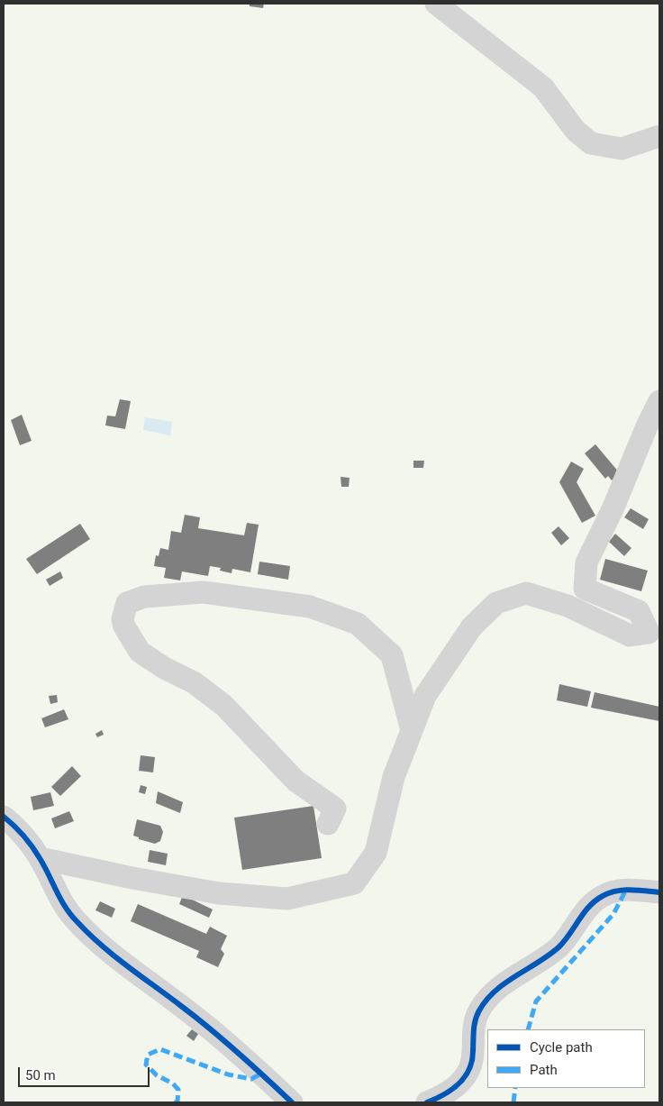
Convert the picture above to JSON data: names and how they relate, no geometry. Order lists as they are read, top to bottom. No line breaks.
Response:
{"legend":["Cycle path","Path"],"scale_bar":"50 m"}
